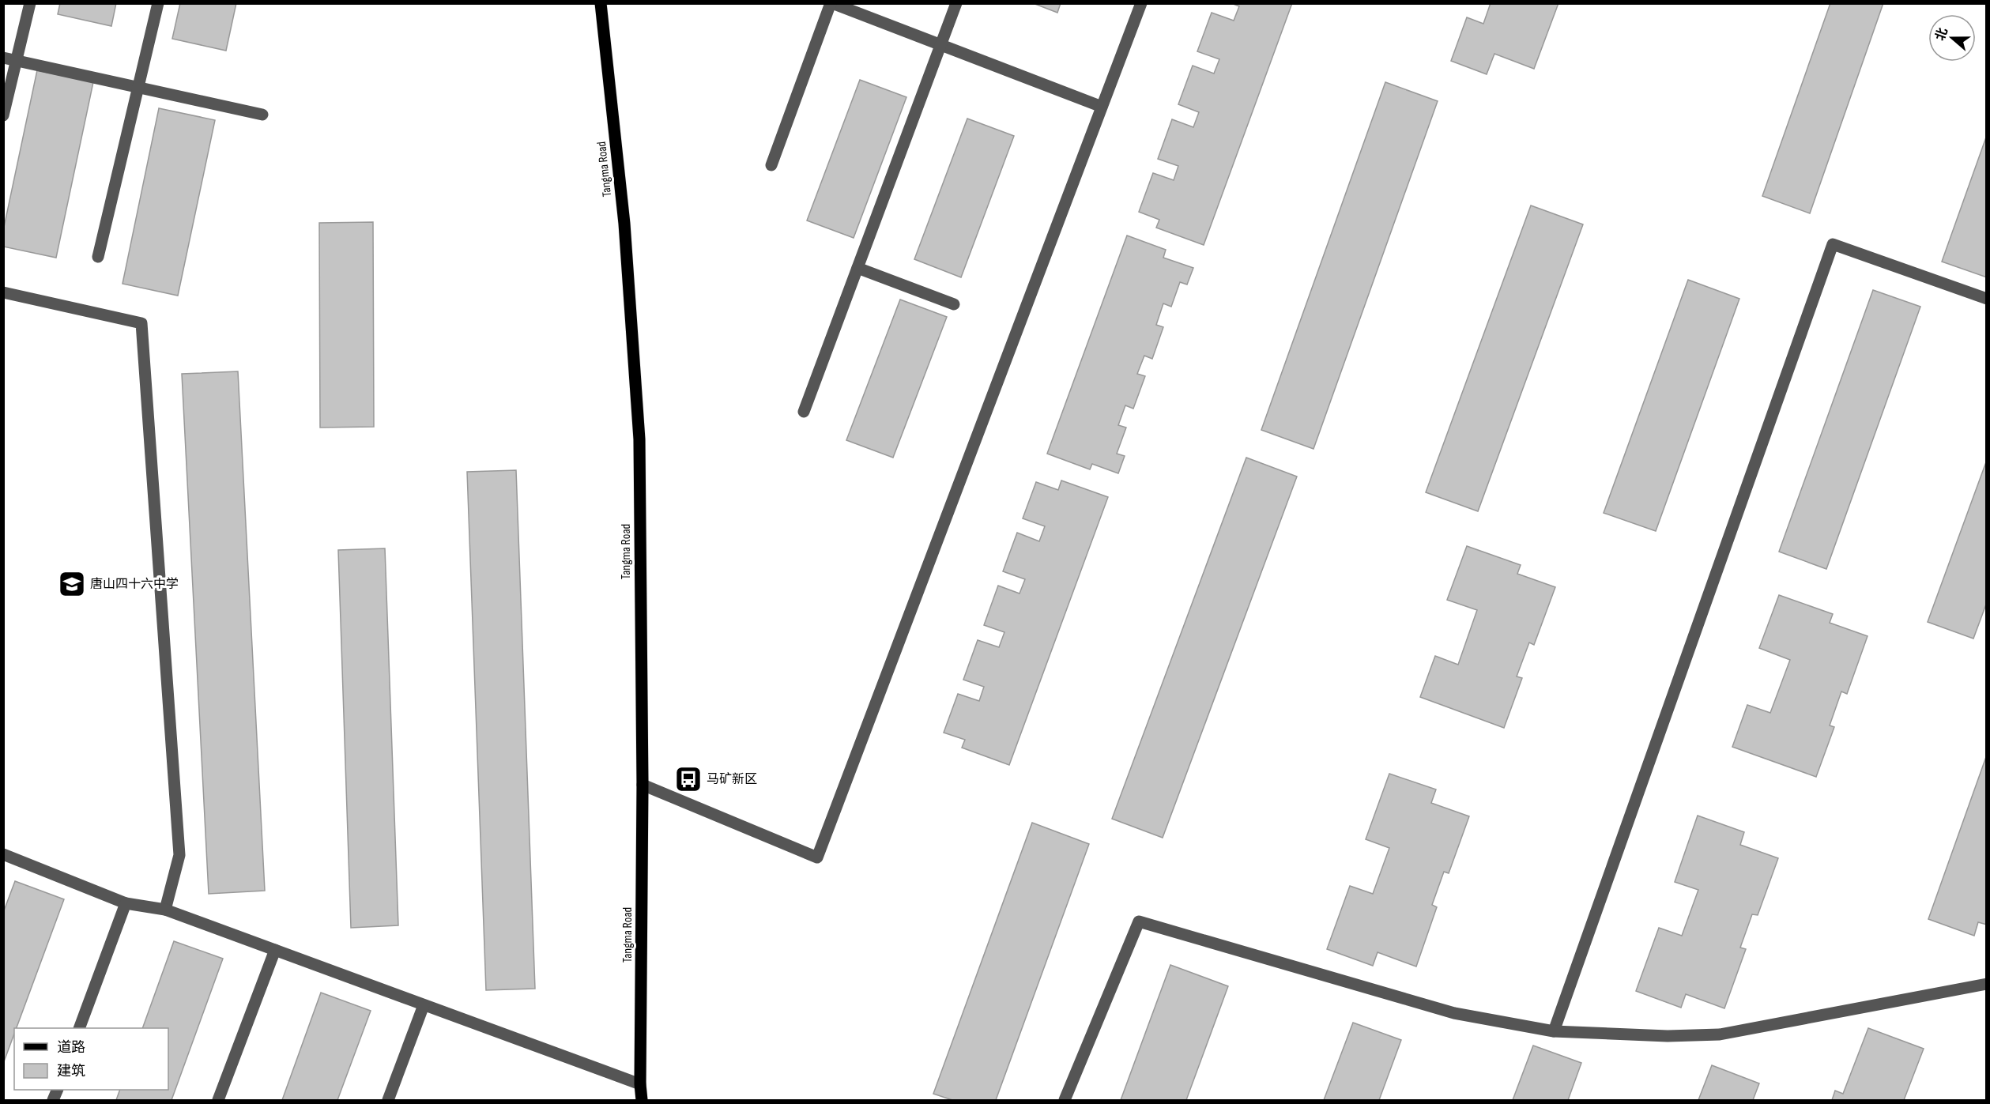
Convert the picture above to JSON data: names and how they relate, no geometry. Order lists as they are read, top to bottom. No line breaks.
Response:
{"streets":{"main road":["Tangma Road"]},"places":{"school or university":["唐山四十六中学"],"bus stop":["马矿新区"]},"legend":["道路","建筑"],"north":"left"}
